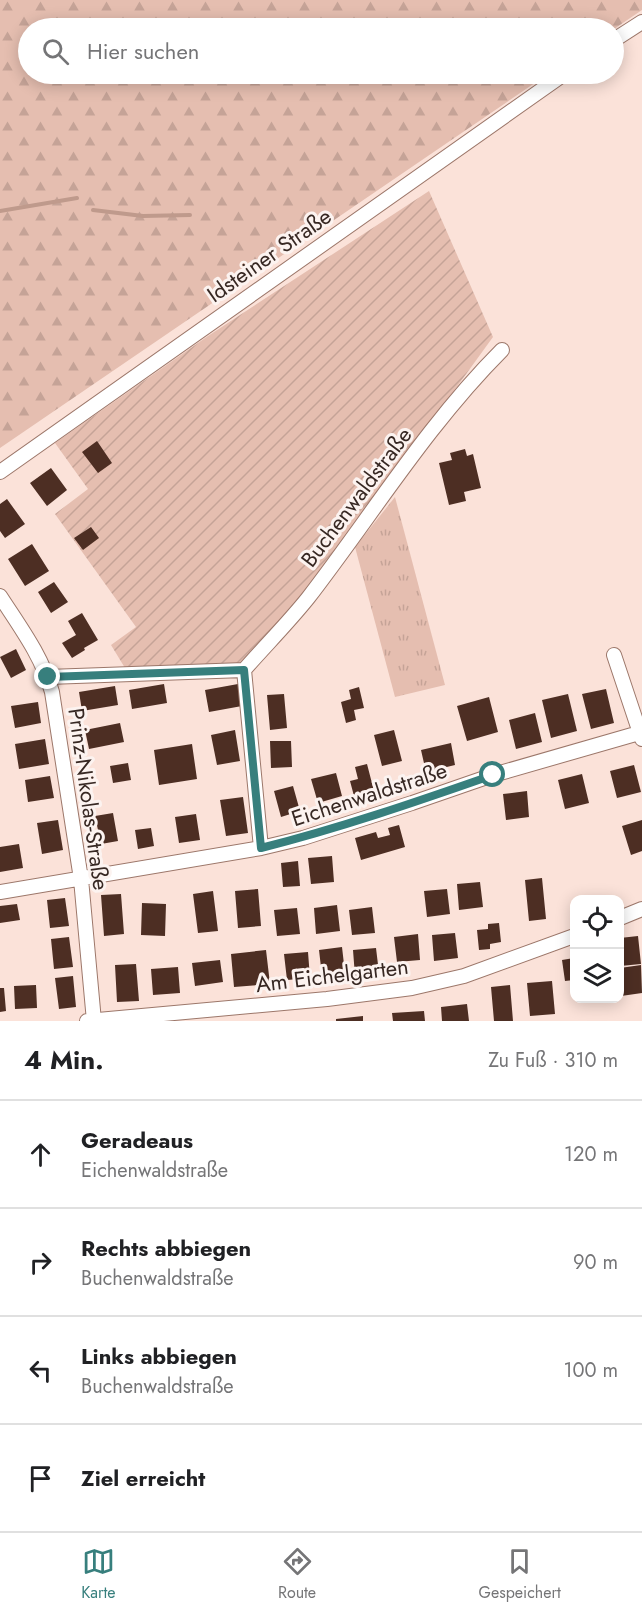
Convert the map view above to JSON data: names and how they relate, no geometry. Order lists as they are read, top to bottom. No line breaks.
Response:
{"streets":{"street":["Idsteiner Straße","Buchenwaldstraße","Eichenwaldstraße","Prinz-Nikolas-Straße","Am Eichelgarten"]},"crossings":[["Eichenwaldstraße","Prinz-Nikolas-Straße"],["Prinz-Nikolas-Straße","Am Eichelgarten"]],"page":{"search":"Hier suchen","heading":["4 Min.","Zu Fuß · 310 m"],"list":[["Geradeaus","Eichenwaldstraße","120 m"],["Rechts abbiegen","Buchenwaldstraße","90 m"],["Links abbiegen","Buchenwaldstraße","100 m"],"Ziel erreicht"],"nav":["Karte","Route","Gespeichert"]}}
